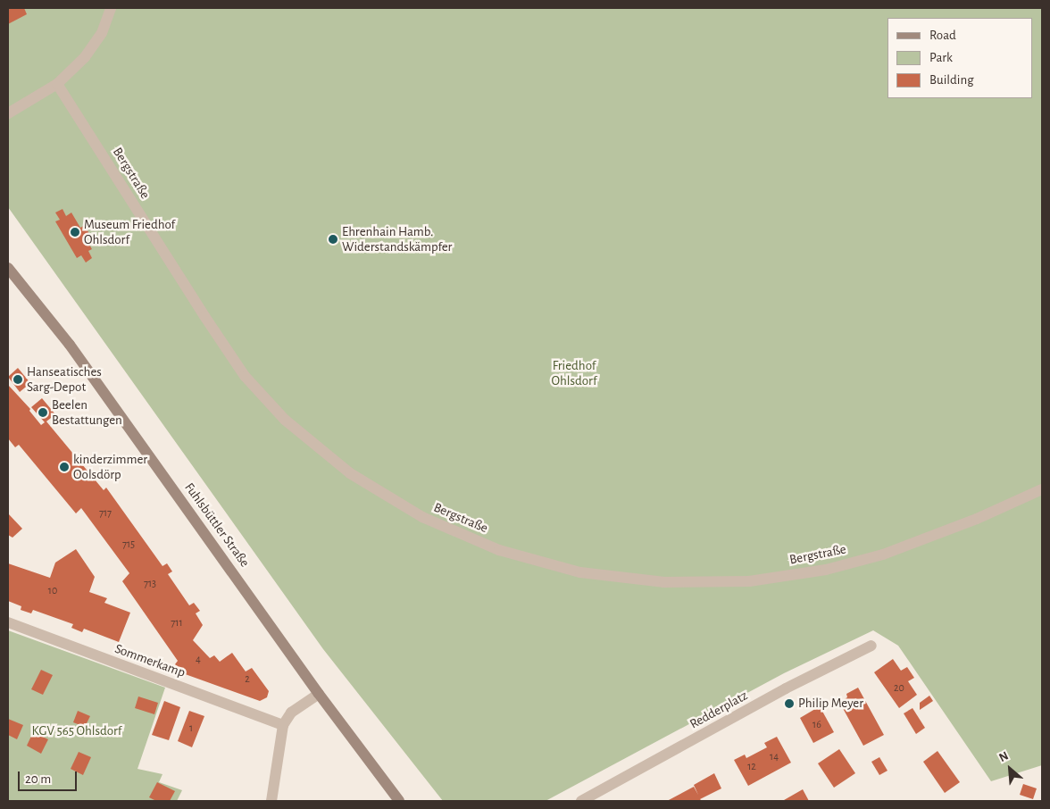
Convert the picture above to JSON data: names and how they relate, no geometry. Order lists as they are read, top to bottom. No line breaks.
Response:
{"streets":{"main road":["Fuhlsbüttler Straße"],"street":["Bergstraße","Sommerkamp","Redderplatz"]},"parks":["Friedhof Ohlsdorf","KGV 565 Ohlsdorf"],"places":["Museum Friedhof Ohlsdorf","Ehrenhain Hamb. Widerstandskämpfer","Hanseatisches Sarg-Depot","Beelen Bestattungen","kinderzimmer Oolsdörp","Philip Meyer"],"house_numbers":["717","715","713","10","711","4","2","20","16","1","14","12"],"legend":["Road","Park","Building"],"scale_bar":"20 m","north":"top left"}
